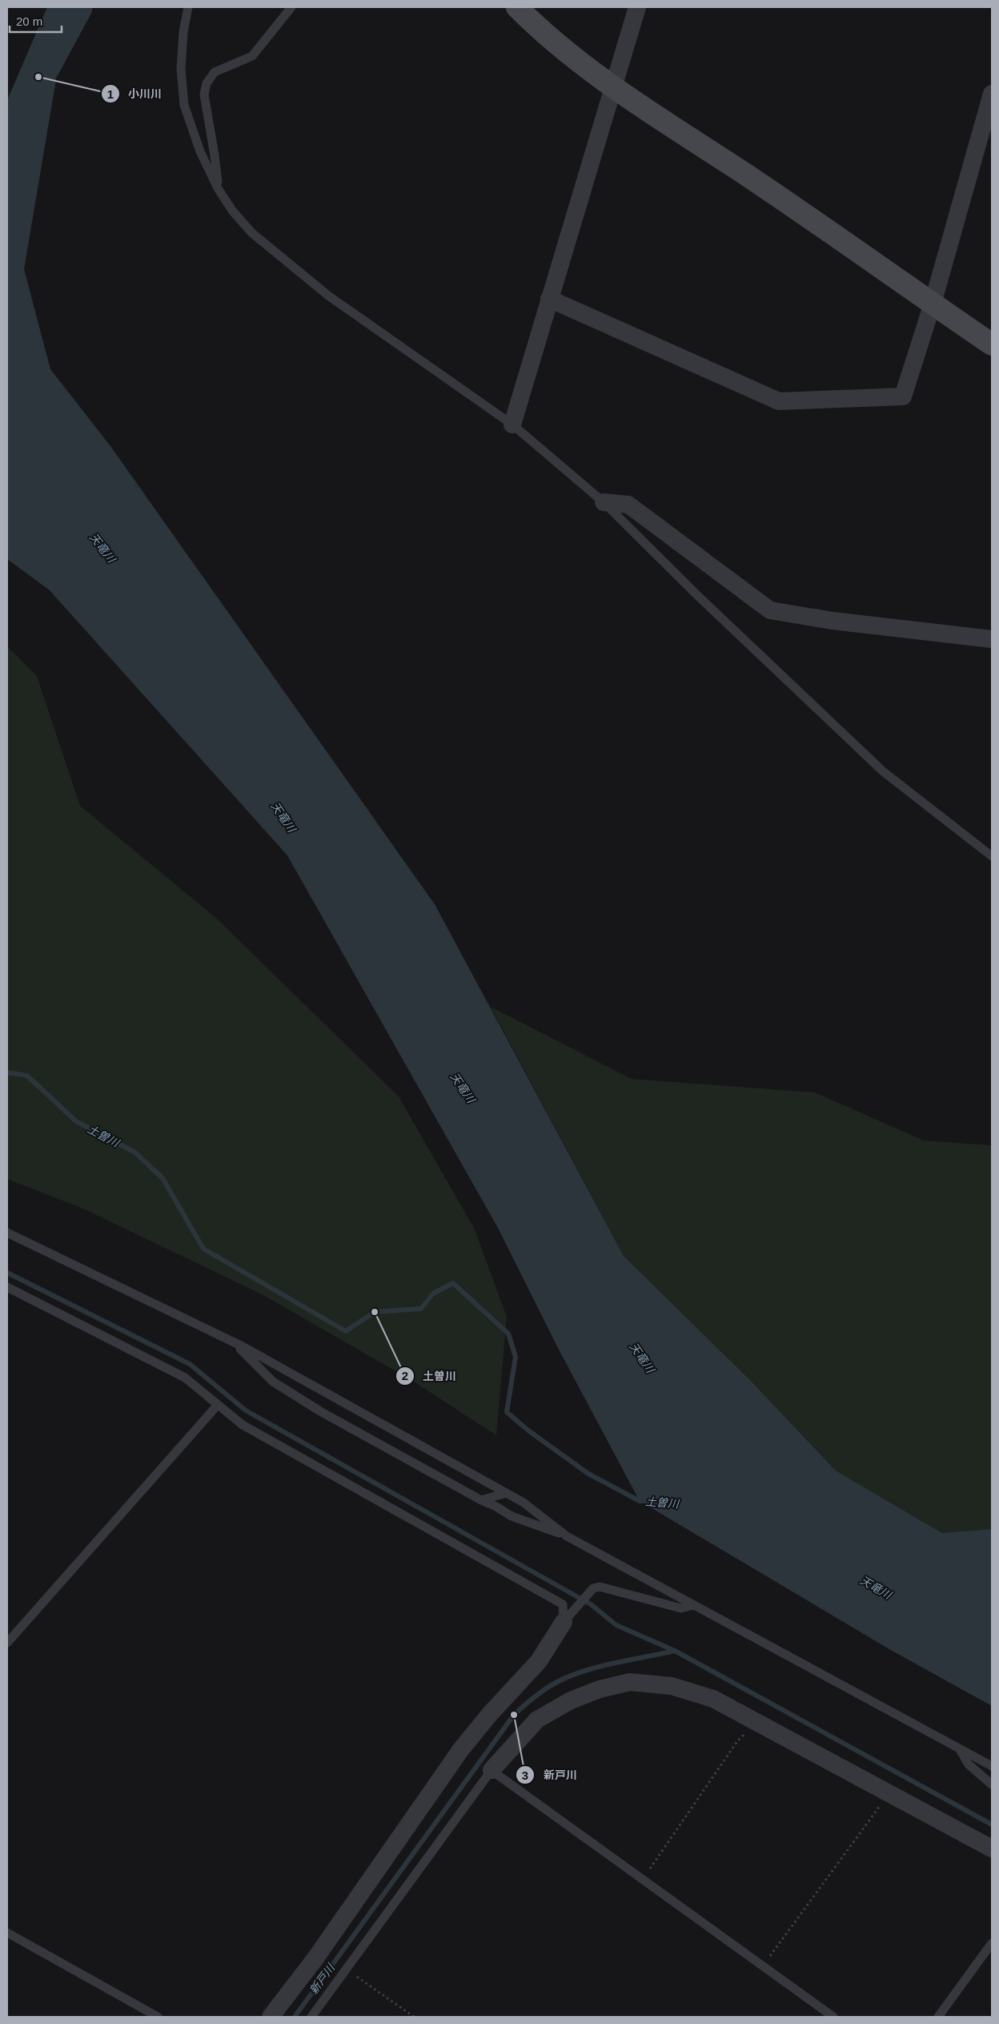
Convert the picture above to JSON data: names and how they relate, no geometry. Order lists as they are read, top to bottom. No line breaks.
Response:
{"water":["天竜川","土曽川","新戸川"],"places":["小川川","土曽川","新戸川"],"scale_bar":"20 m"}
